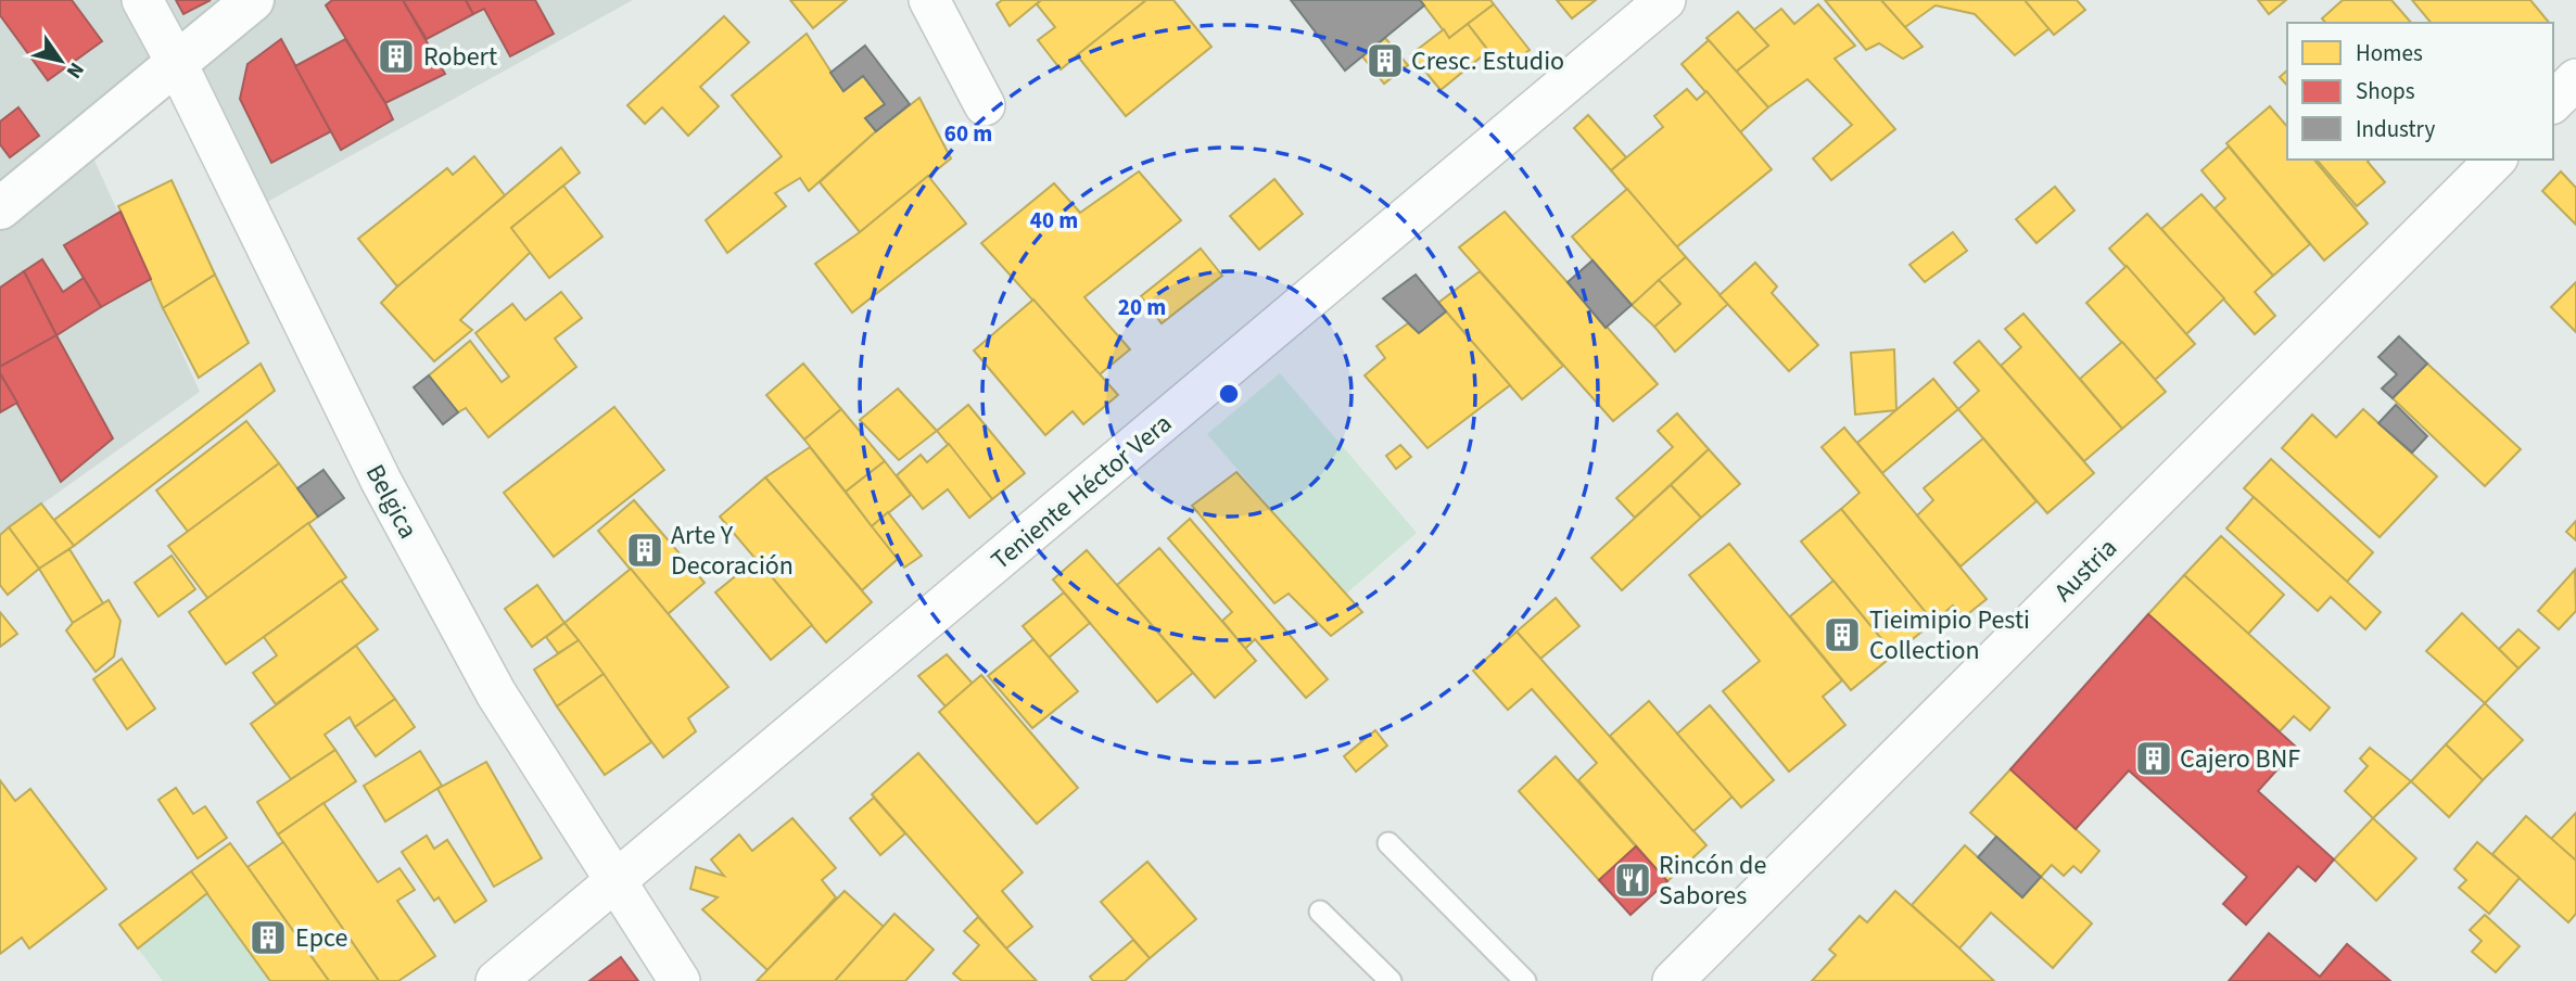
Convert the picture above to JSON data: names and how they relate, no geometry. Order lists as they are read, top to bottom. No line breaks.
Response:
{"streets":{"street":["Teniente Héctor Vera","Belgica","Austria"]},"crossings":[["Teniente Héctor Vera","Belgica"]],"places":{"building":["Robert","Cresc. Estudio","Arte Y Decoración","Tieimipio Pesti Collection","Cajero BNF","Epce"],"restaurant":["Rincón de Sabores"]},"legend":["Homes","Shops","Industry"],"north":"bottom right","rings":["60 m","40 m","20 m"]}
